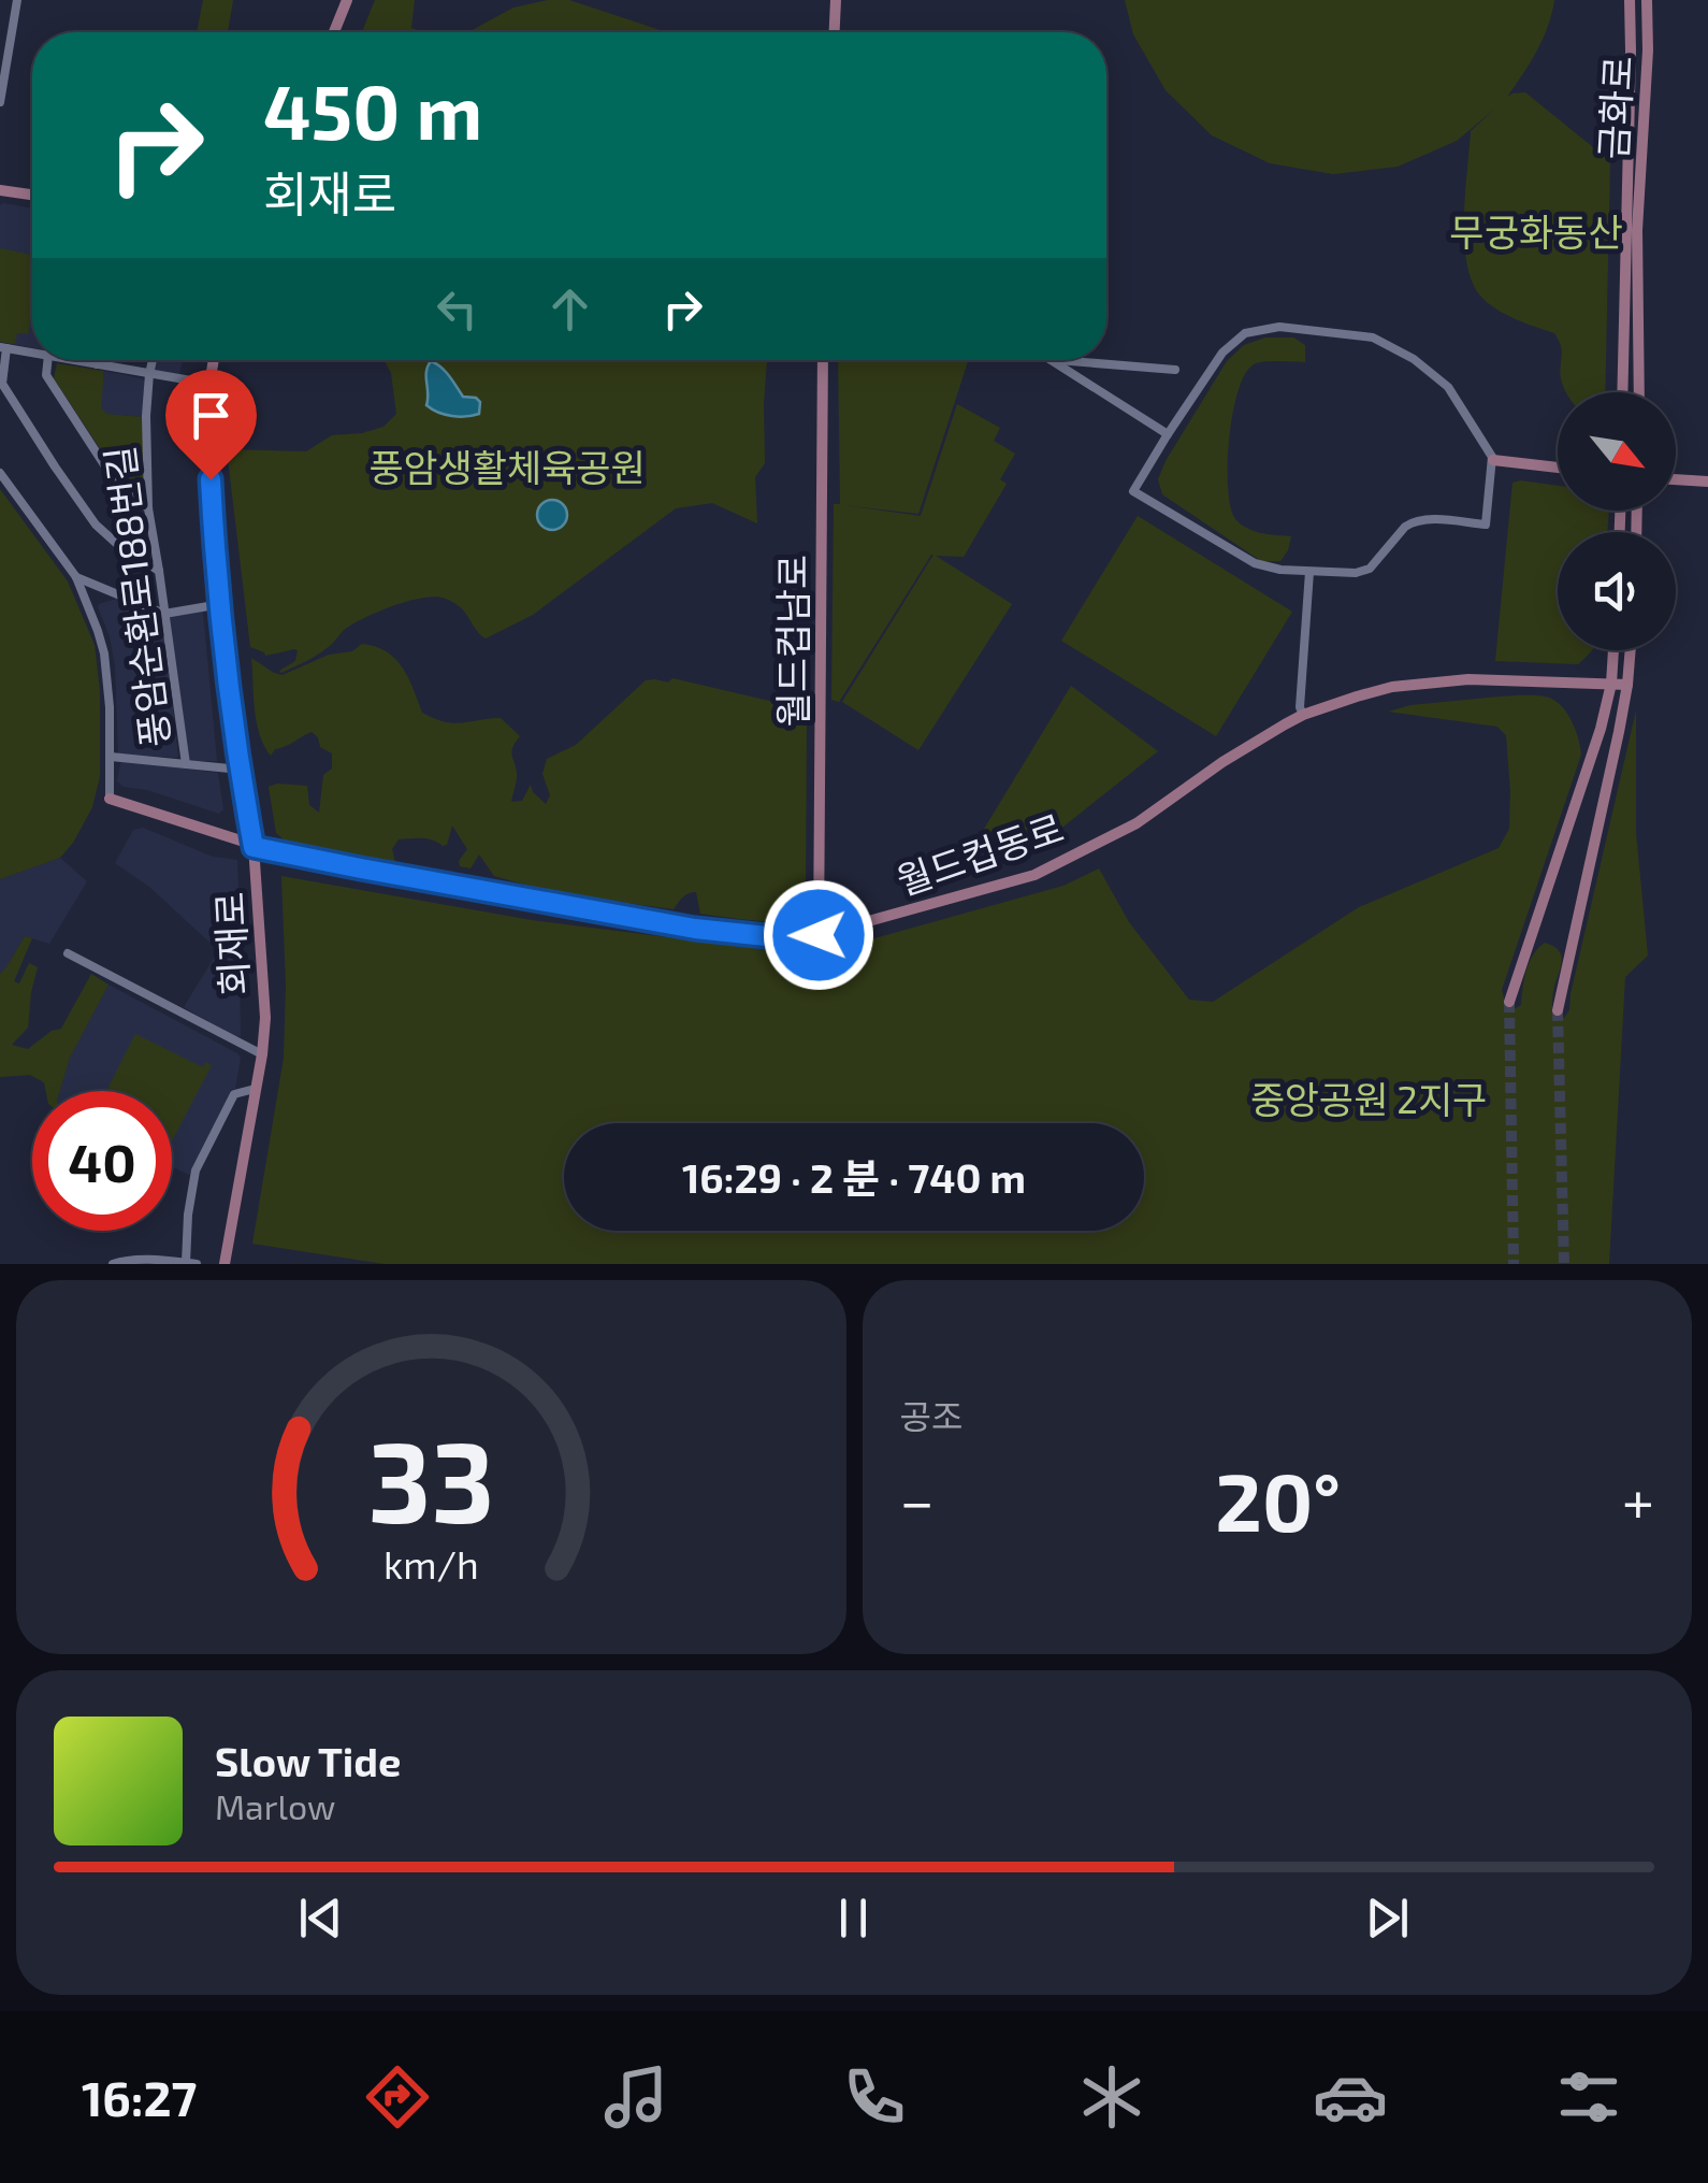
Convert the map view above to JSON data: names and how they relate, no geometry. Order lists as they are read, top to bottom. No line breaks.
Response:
{"streets":{"main road":["금화로","월드컵남로","월드컵동로","회재로"],"street":["풍암순환로188번길"]},"crossings":[["월드컵남로","월드컵동로"],["월드컵동로","회재로"]],"parks":["무궁화동산","풍암생활체육공원","중앙공원 2지구"],"north":"bottom right","page":{"turn":["450 m","회재로"],"limit":"40","trip":"16:29 · 2 분 · 740 m","tile":"공조","heat":["−","20°","+"],"song":["Slow Tide","Marlow"],"tabs":"16:27","gauge":["33","km/h"]}}
